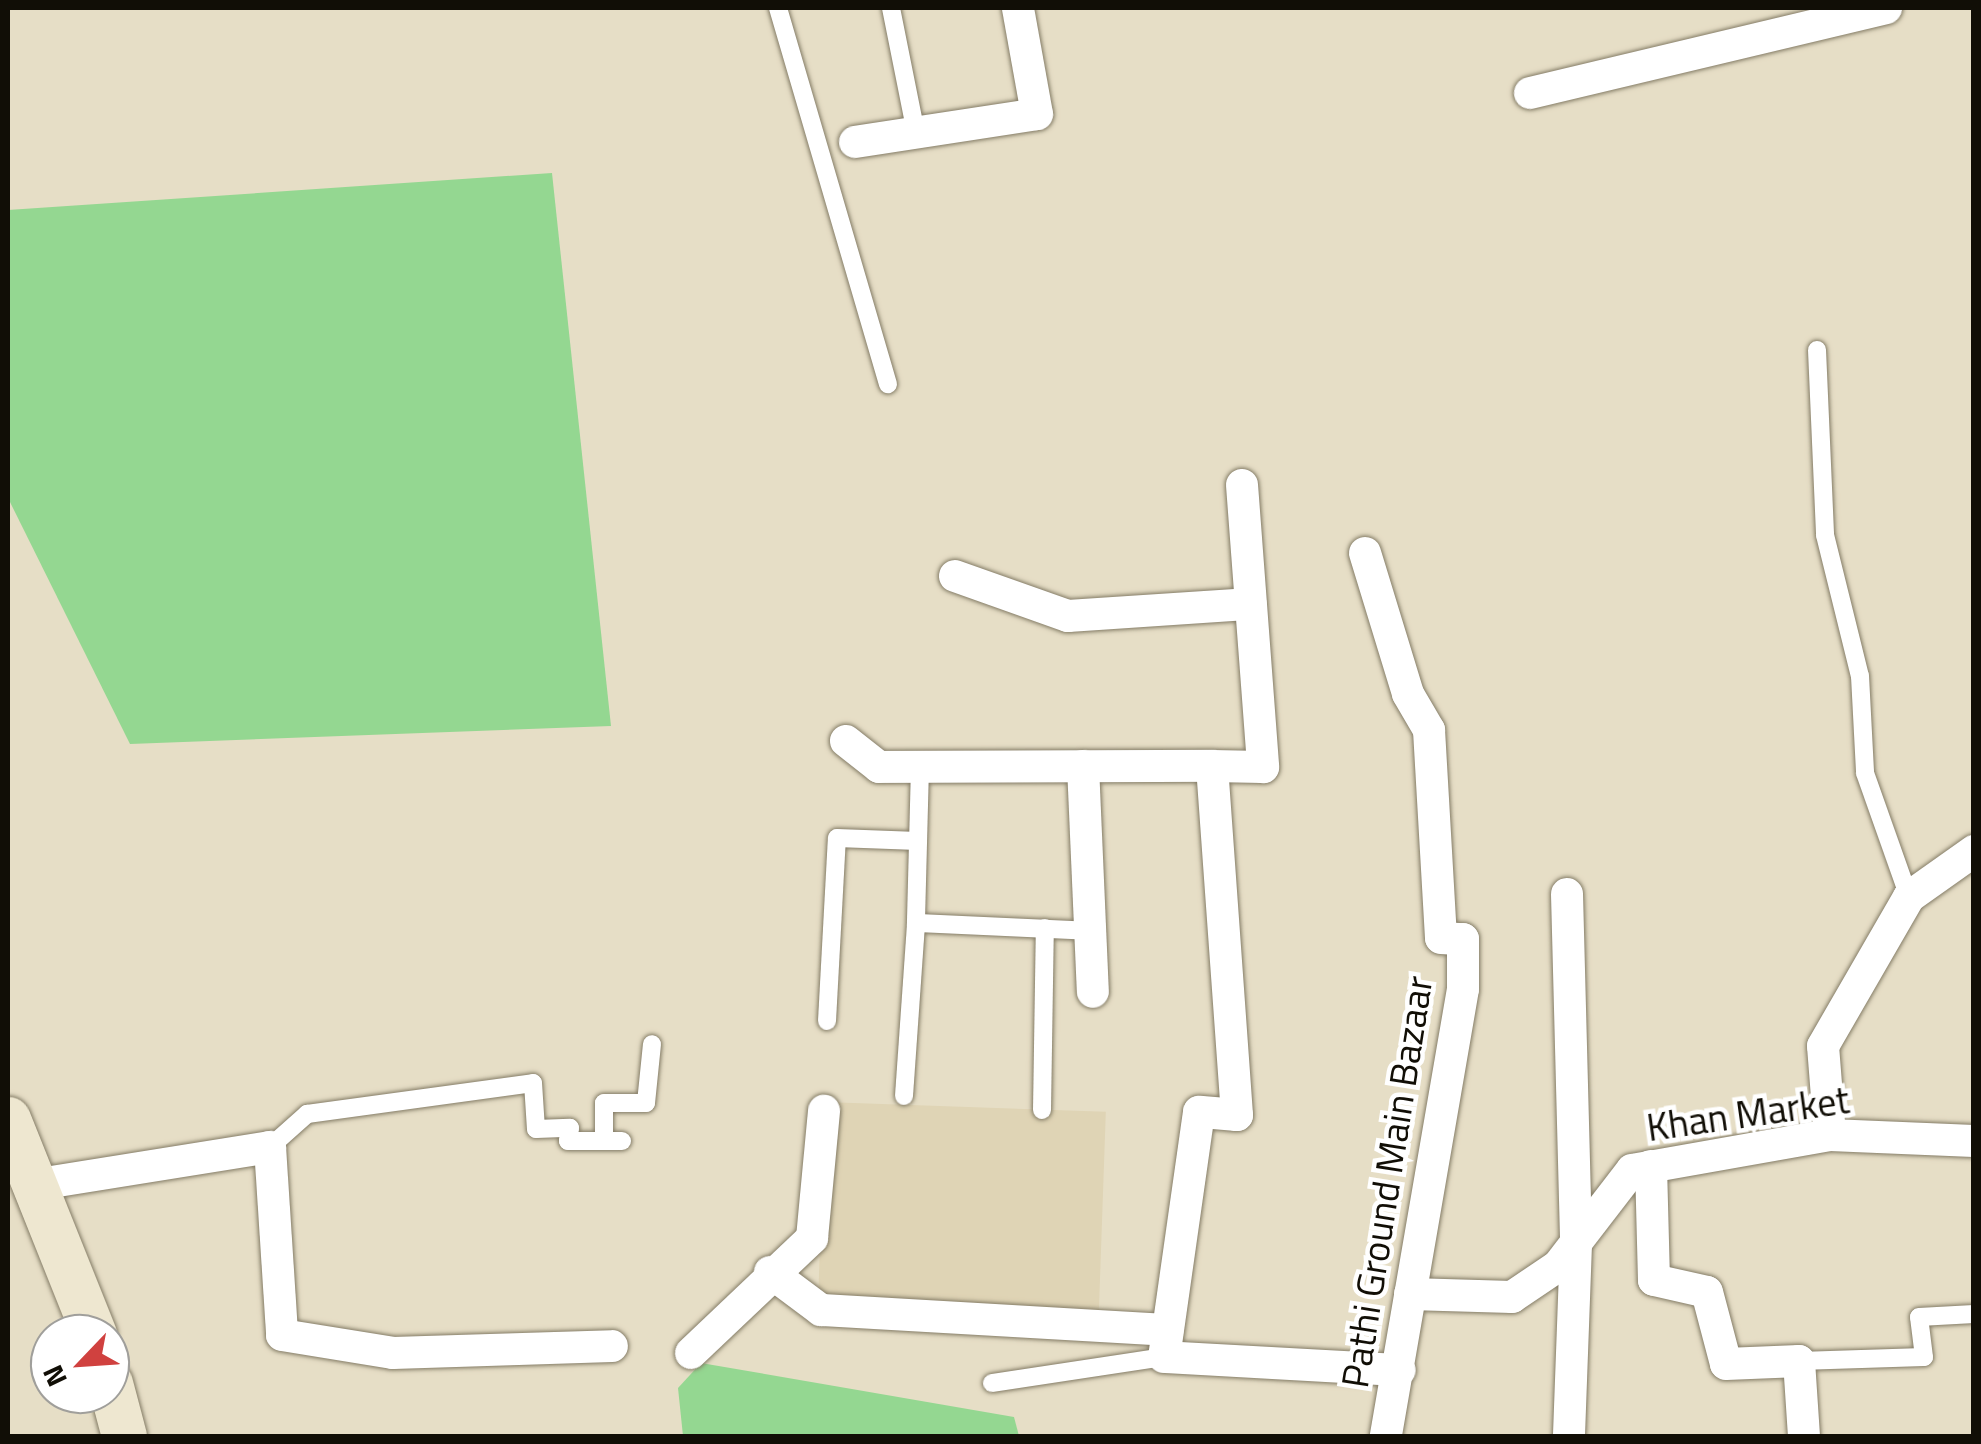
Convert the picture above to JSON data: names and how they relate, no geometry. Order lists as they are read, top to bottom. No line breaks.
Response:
{"streets":{"street":["Khan Market","Pathi Ground Main Bazaar"]},"crossings":[["Khan Market","Pathi Ground Main Bazaar"]],"north":"bottom left"}
